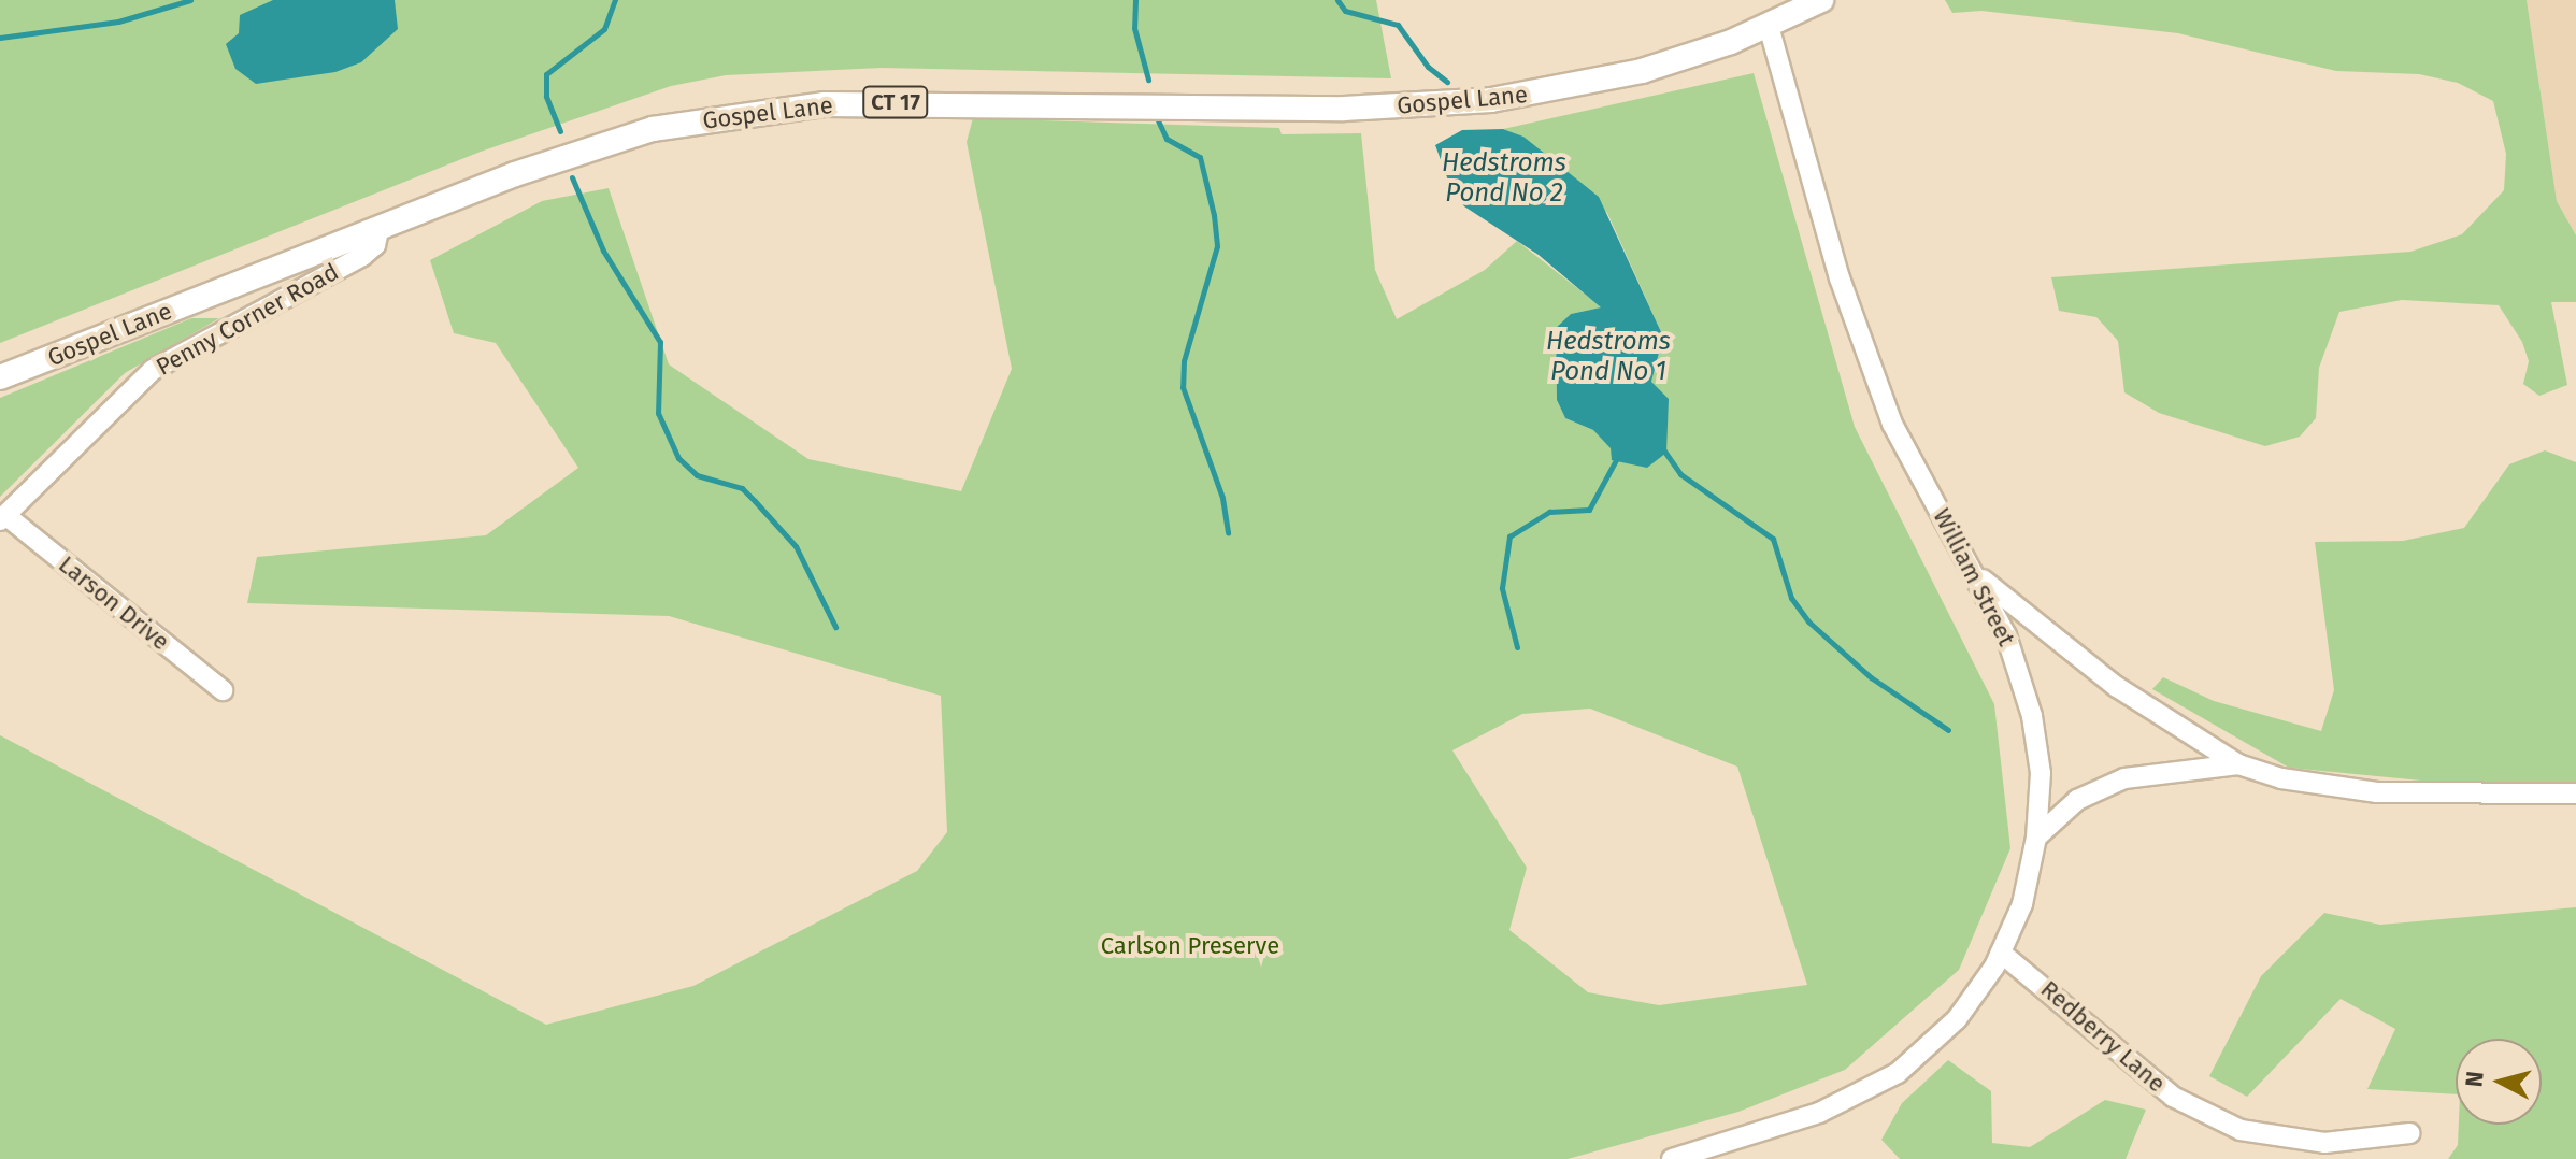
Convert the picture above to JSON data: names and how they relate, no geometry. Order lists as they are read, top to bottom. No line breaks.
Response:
{"streets":{"main road":["Gospel Lane","CT 17"],"street":["Penny Corner Road","William Street","Larson Drive","Redberry Lane"]},"crossings":[["Gospel Lane","Penny Corner Road"],["Gospel Lane","William Street"],["Penny Corner Road","Larson Drive"],["William Street","Redberry Lane"]],"water":["Hedstroms Pond No 2","Hedstroms Pond No 1"],"parks":["Carlson Preserve"],"north":"left"}
